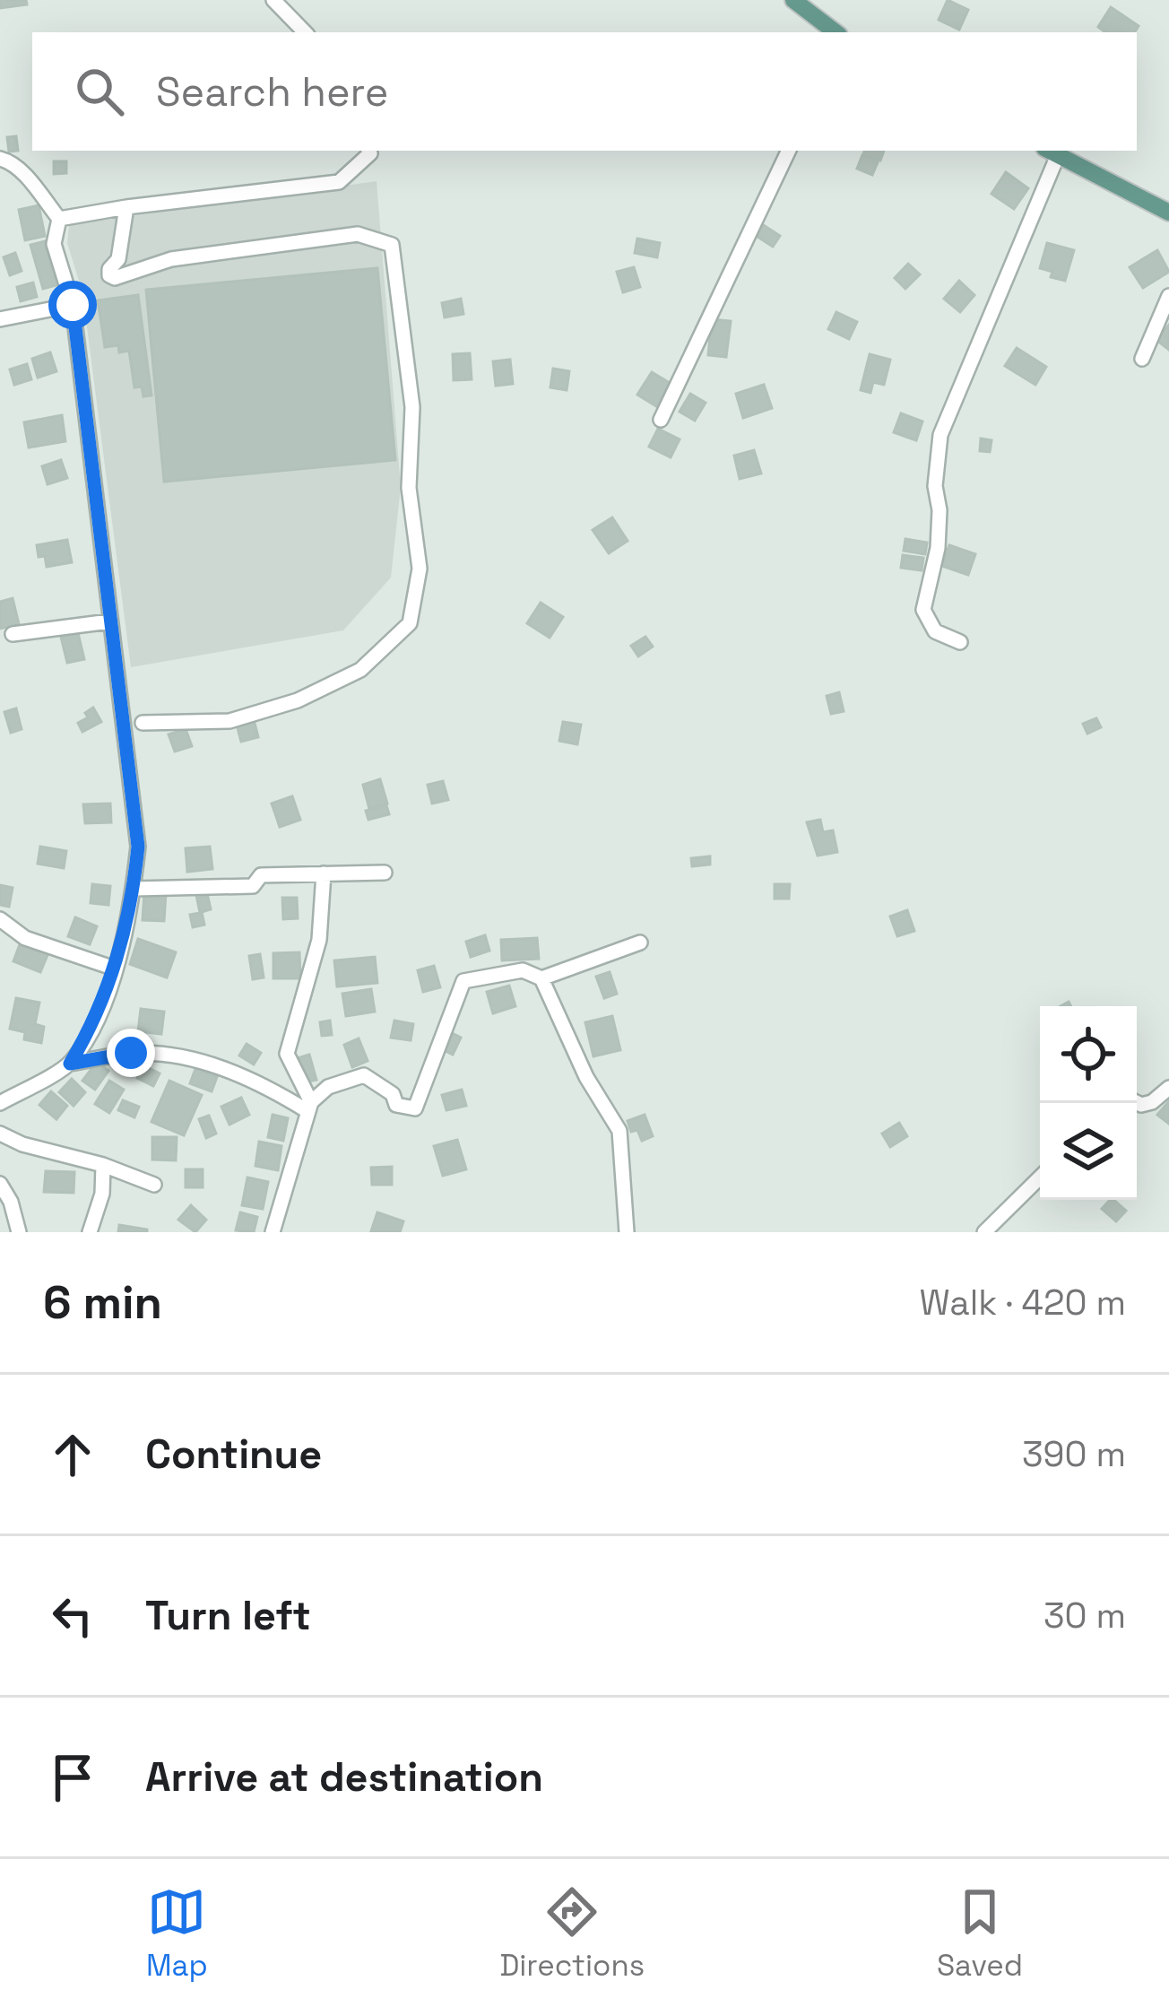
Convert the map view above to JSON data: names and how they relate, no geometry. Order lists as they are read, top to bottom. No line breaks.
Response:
{"page":{"search":"Search here","heading":["6 min","Walk · 420 m"],"list":[["Continue","390 m"],["Turn left","30 m"],"Arrive at destination"],"nav":["Map","Directions","Saved"]}}
